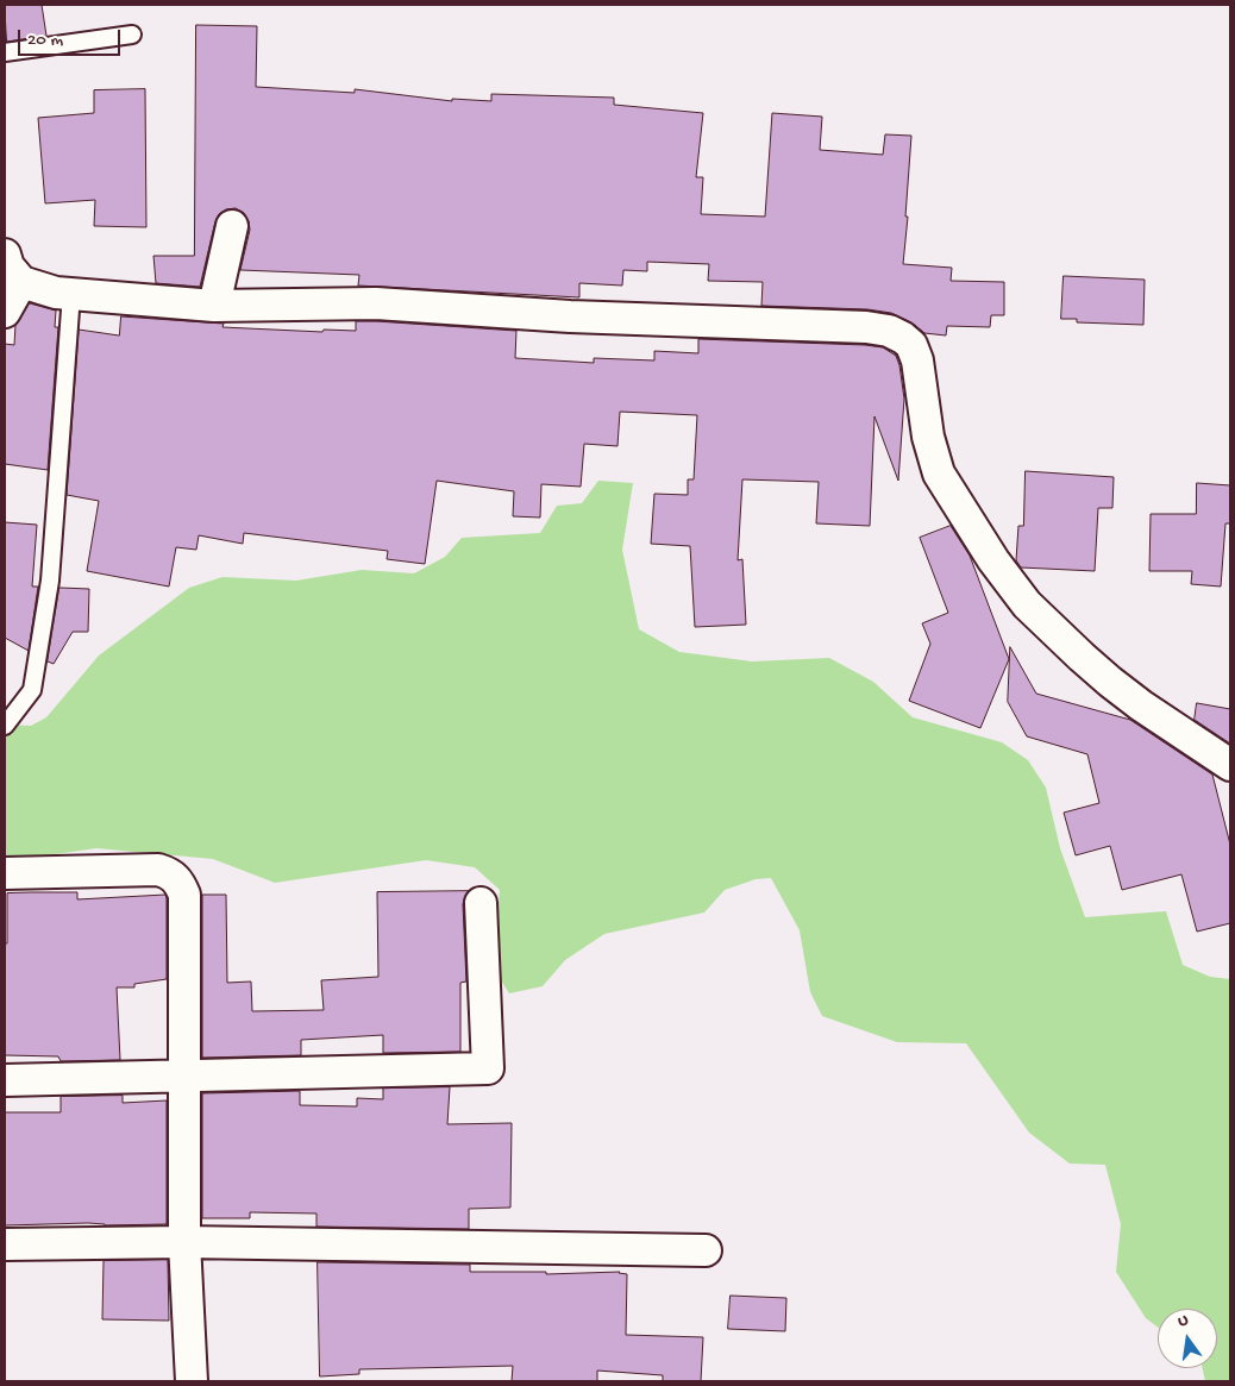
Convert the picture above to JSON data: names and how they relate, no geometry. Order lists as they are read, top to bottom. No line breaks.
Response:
{"scale_bar":"20 m","north":"top"}
